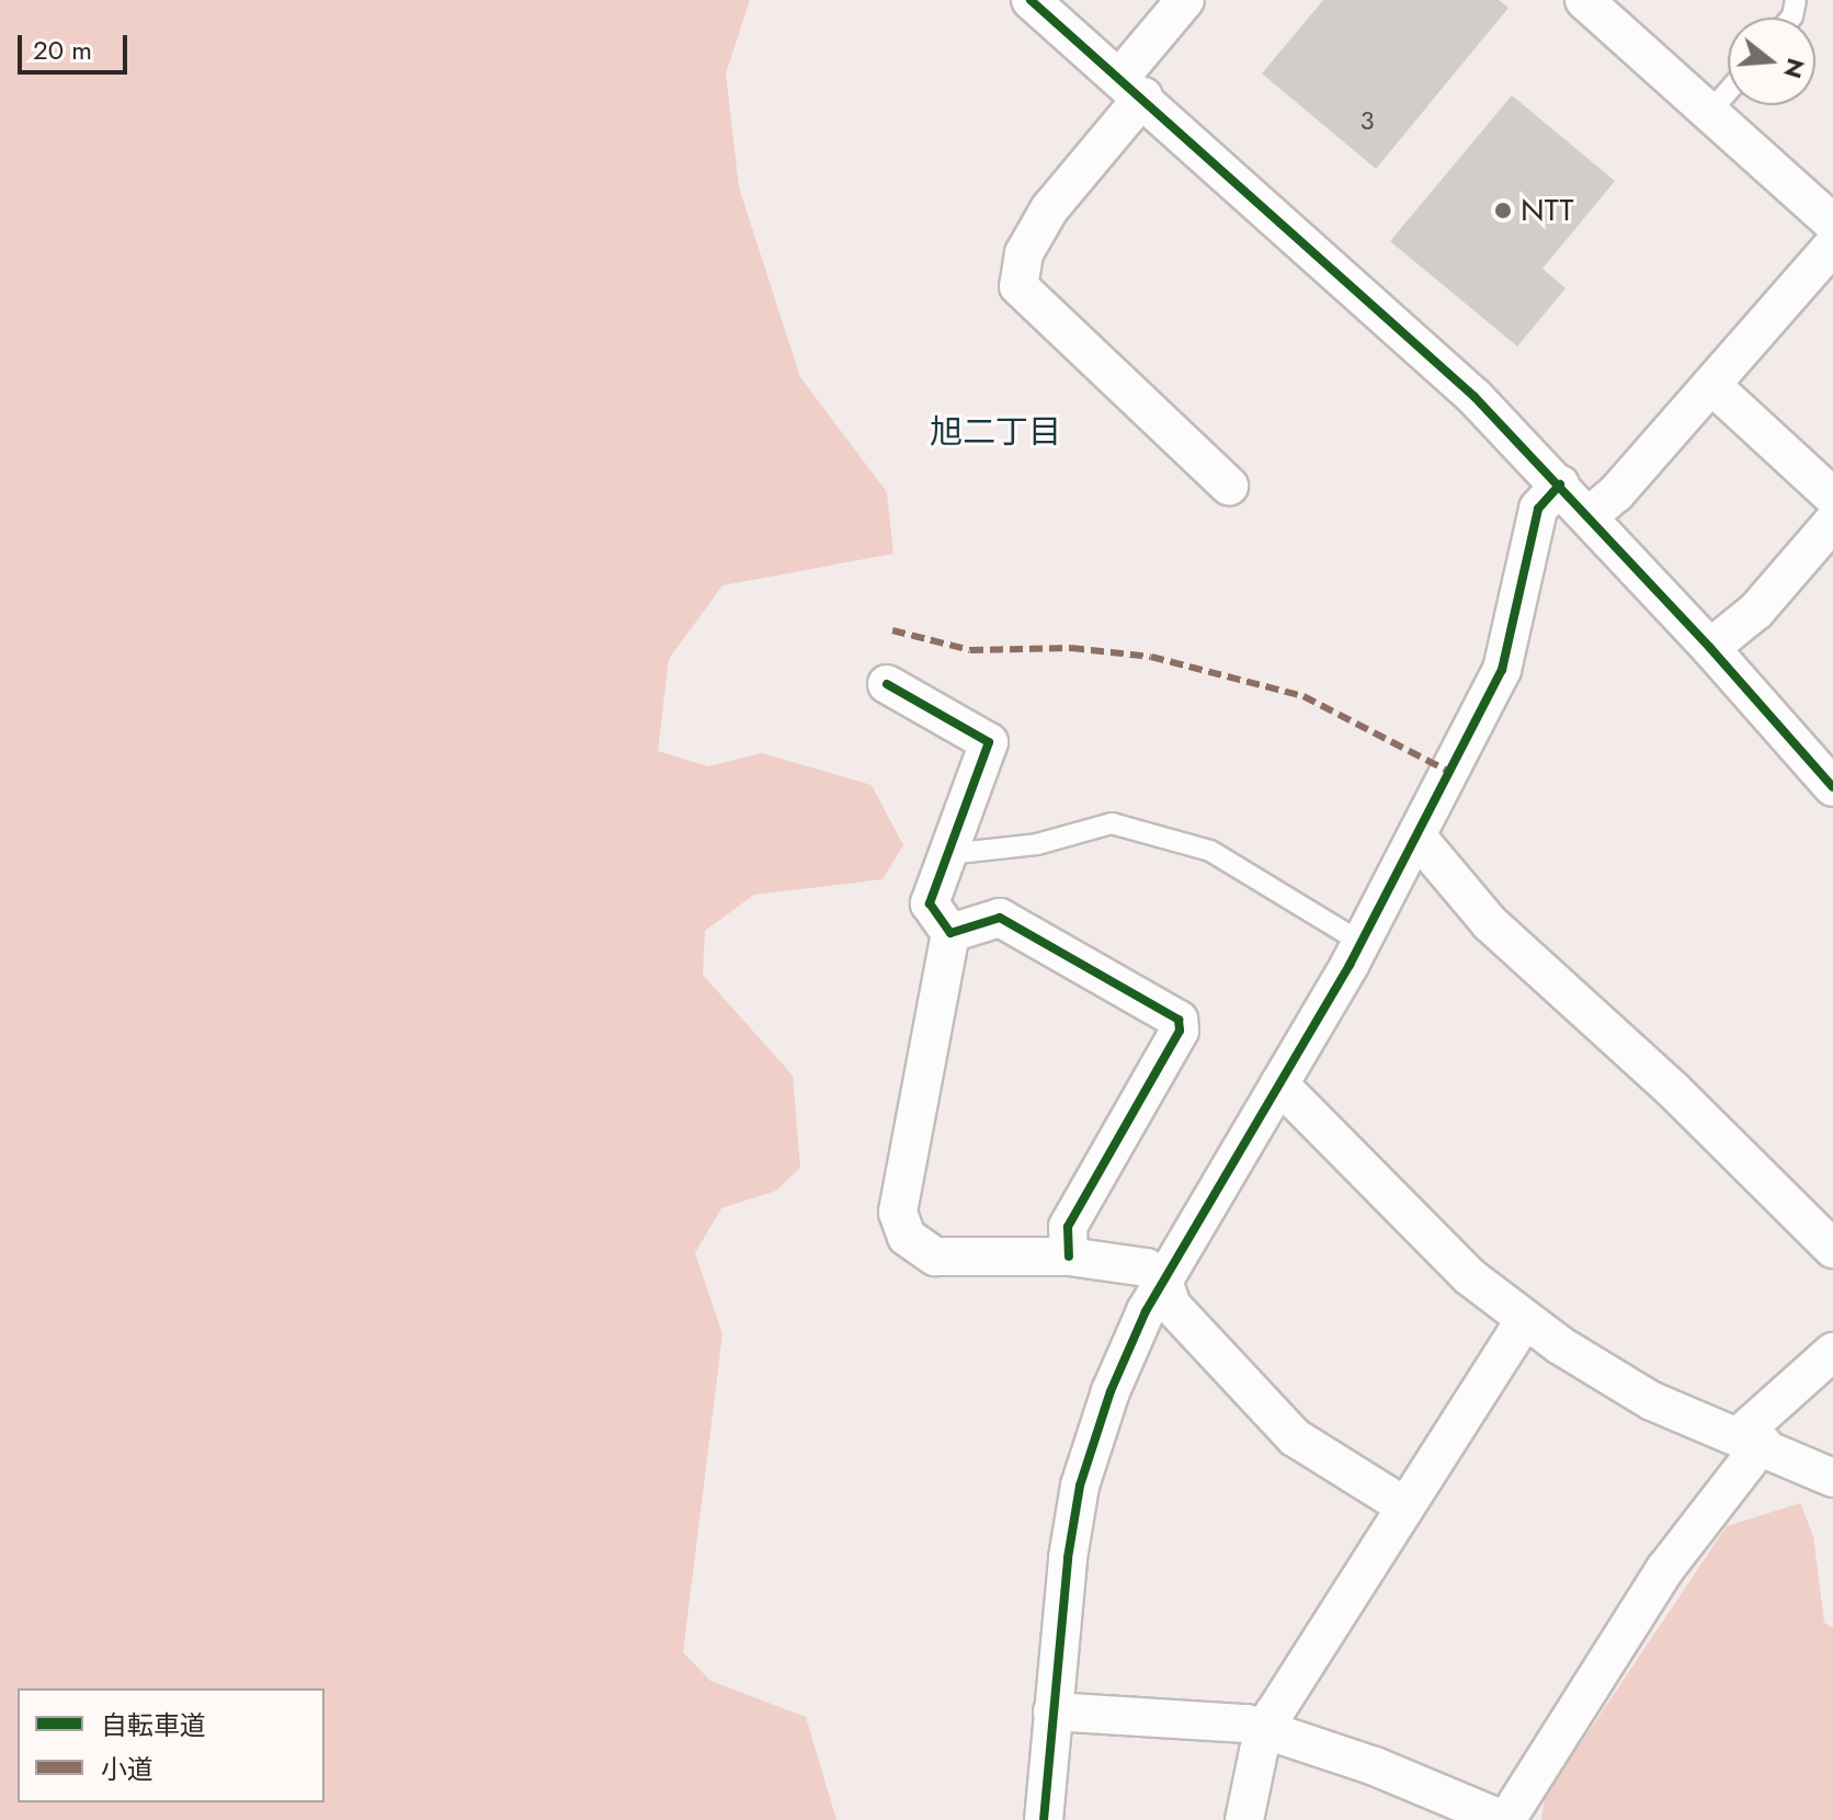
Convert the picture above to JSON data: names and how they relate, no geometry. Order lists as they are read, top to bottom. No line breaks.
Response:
{"districts":["旭二丁目"],"places":["NTT"],"house_numbers":["3"],"legend":["自転車道","小道"],"scale_bar":"20 m","north":"right"}
